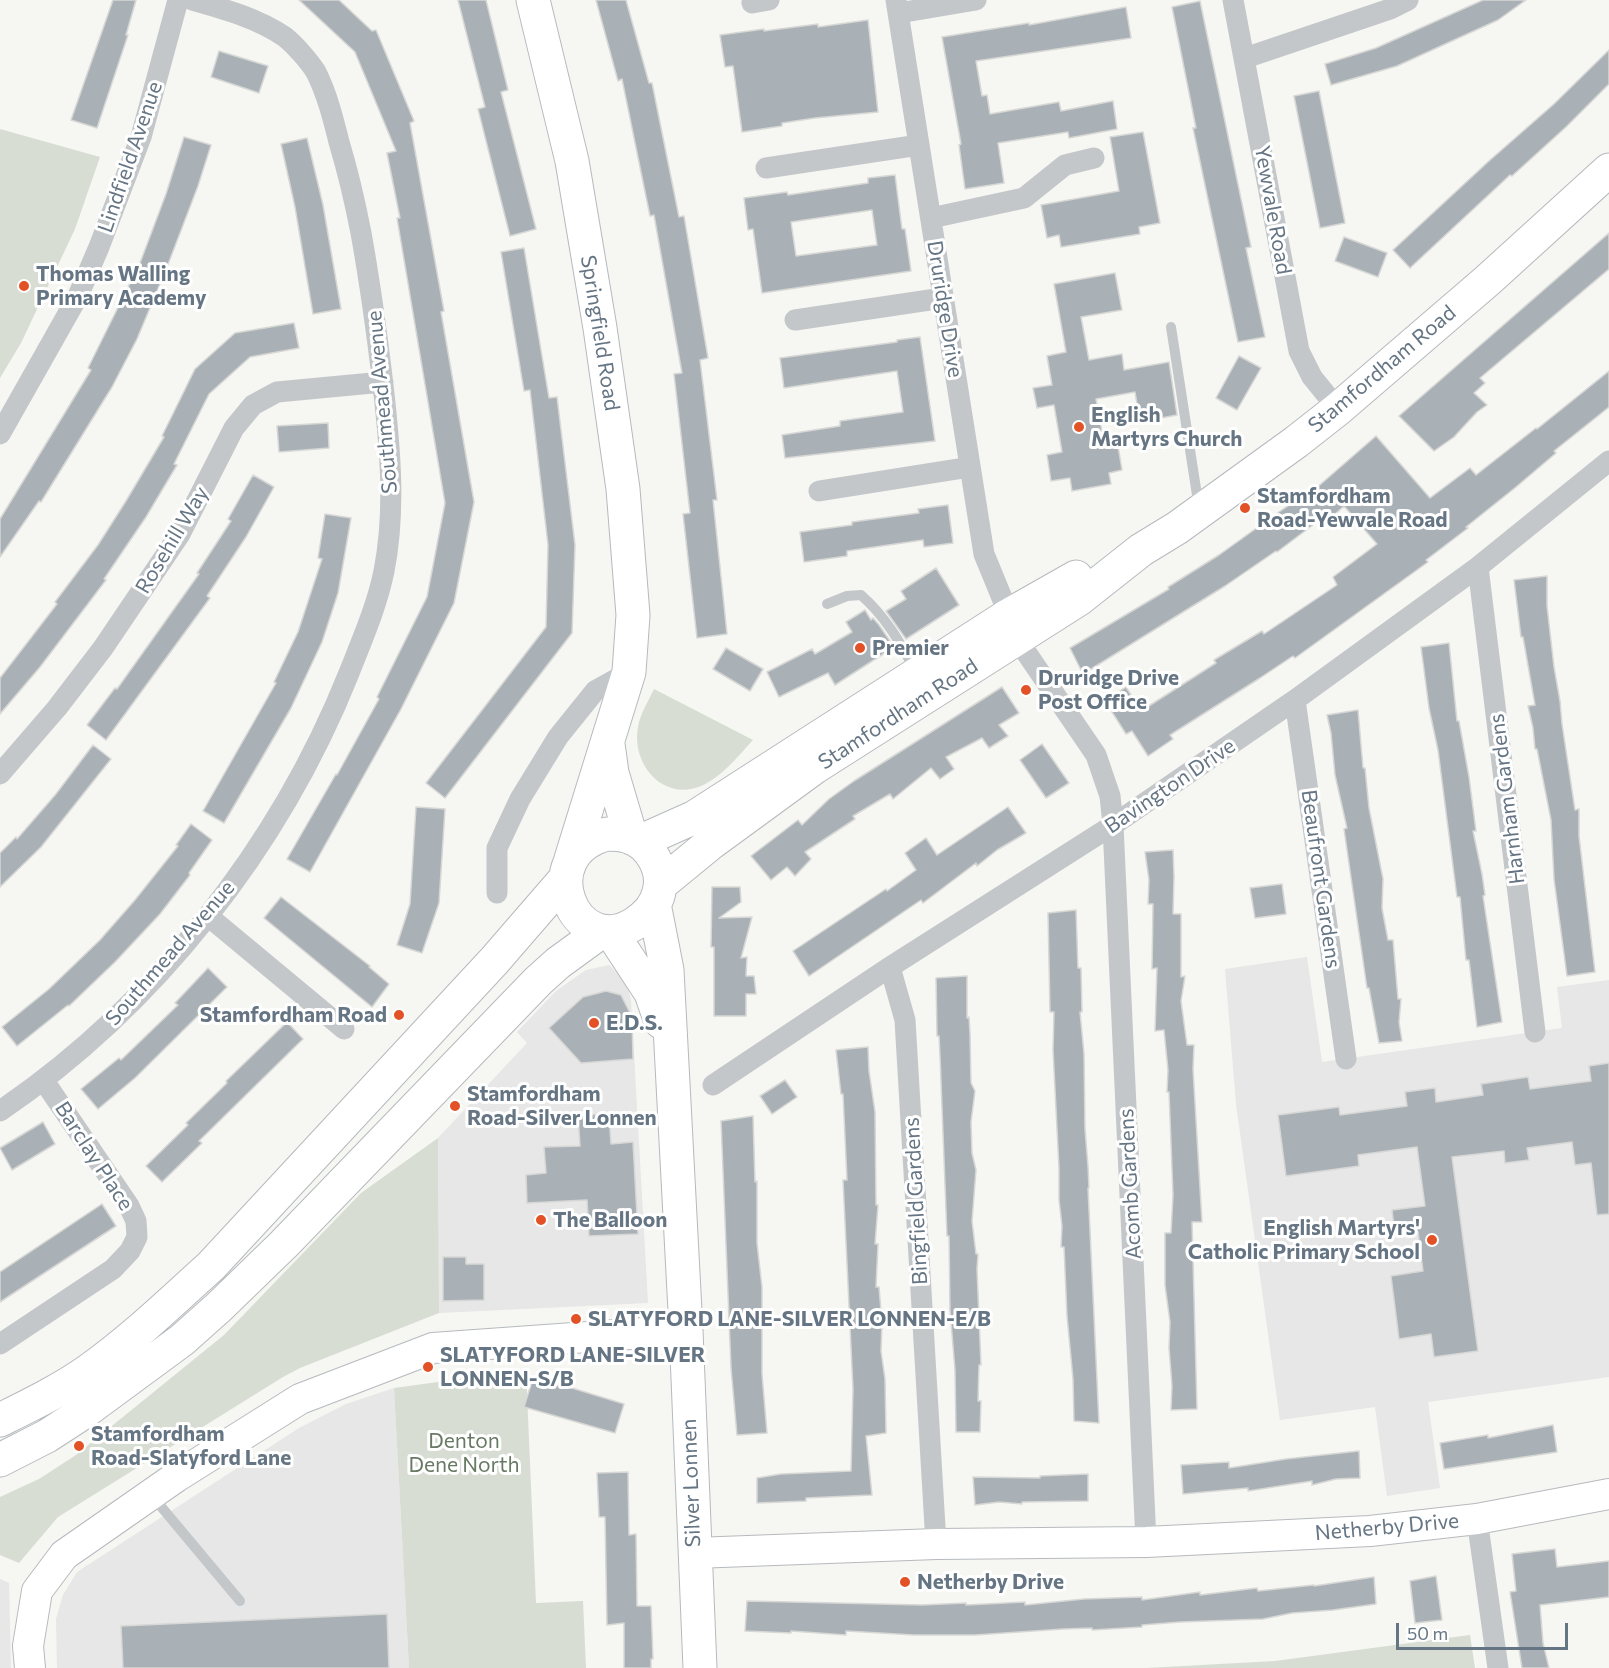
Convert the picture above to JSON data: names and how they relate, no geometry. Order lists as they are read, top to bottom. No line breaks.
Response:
{"streets":{"main road":["Springfield Road","Stamfordham Road","Silver Lonnen"],"street":["Lindfield Avenue","Yewvale Road","Druridge Drive","Southmead Avenue","Rosehill Way","Bavington Drive","Harnham Gardens","Beaufront Gardens","Barclay Place","Acomb Gardens","Bingfield Gardens","Netherby Drive"]},"crossings":[["Yewvale Road","Stamfordham Road"],["Druridge Drive","Stamfordham Road"],["Druridge Drive","Acomb Gardens"],["Springfield Road","Stamfordham Road"],["Springfield Road","Silver Lonnen"],["Stamfordham Road","Acomb Gardens"],["Stamfordham Road","Silver Lonnen"],["Southmead Avenue","Rosehill Way"],["Southmead Avenue","Barclay Place"],["Bavington Drive","Harnham Gardens"],["Bavington Drive","Beaufront Gardens"],["Bavington Drive","Acomb Gardens"],["Bavington Drive","Bingfield Gardens"],["Acomb Gardens","Netherby Drive"],["Bingfield Gardens","Netherby Drive"],["Silver Lonnen","Netherby Drive"]],"parks":["Denton Dene North"],"places":["Thomas Walling Primary Academy","English Martyrs Church","Stamfordham Road-Yewvale Road","Premier","Druridge Drive Post Office","Stamfordham Road","E.D.S.","Stamfordham Road-Silver Lonnen","The Balloon","English Martyrs' Catholic Primary School","SLATYFORD LANE-SILVER LONNEN-E/B","SLATYFORD LANE-SILVER LONNEN-S/B","Stamfordham Road-Slatyford Lane","Netherby Drive"],"scale_bar":"50 m"}
